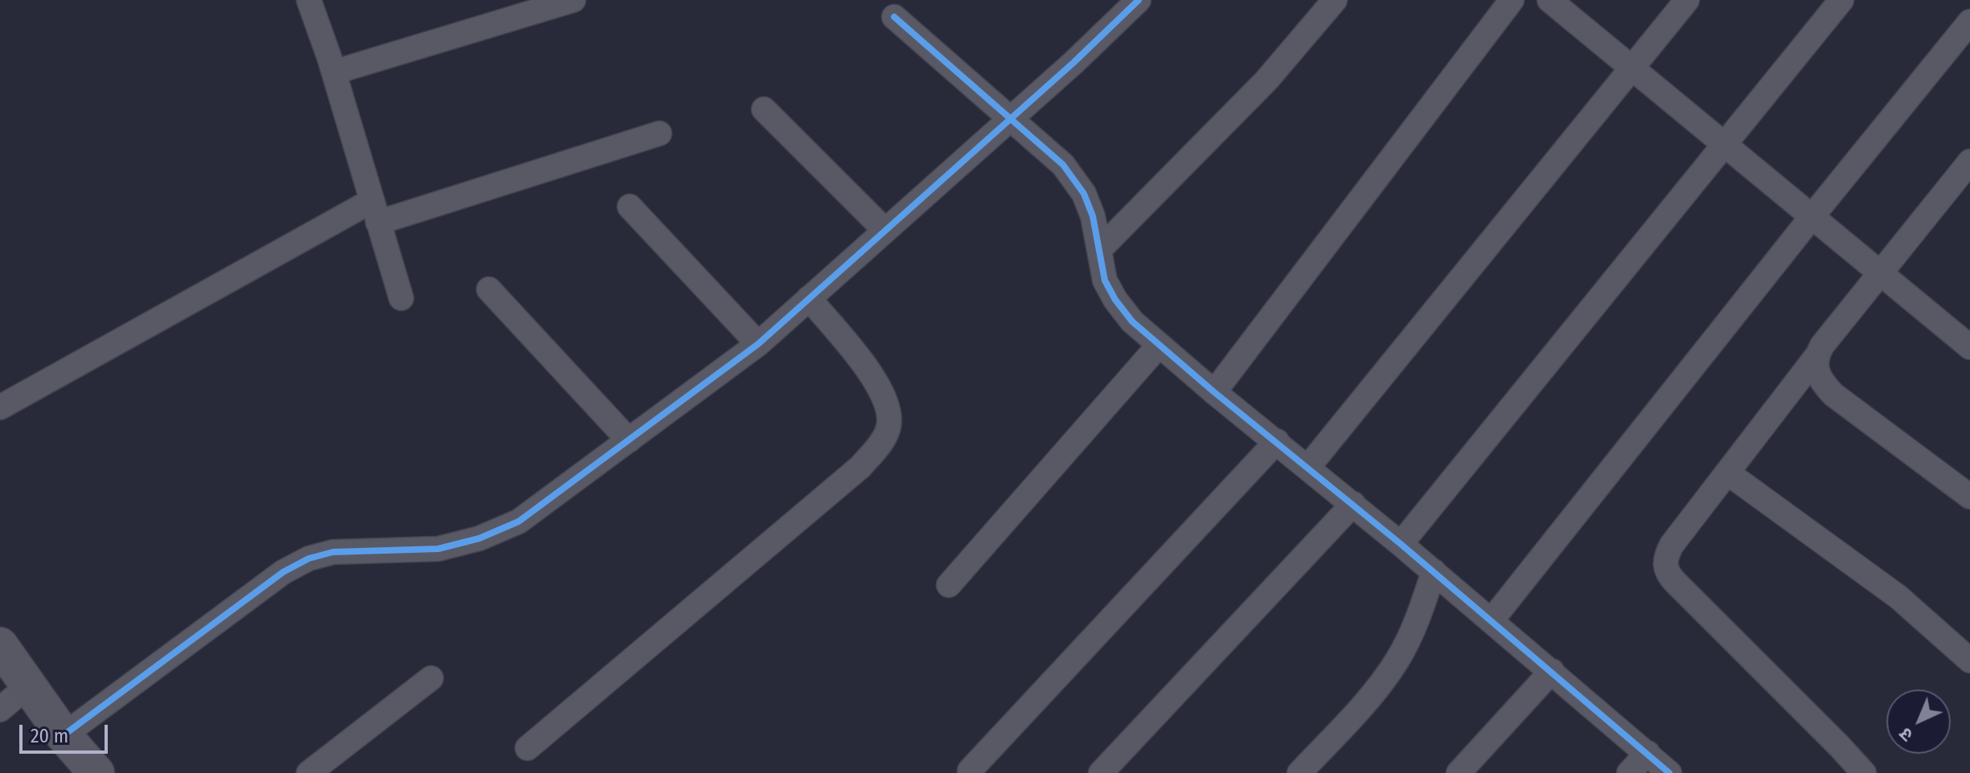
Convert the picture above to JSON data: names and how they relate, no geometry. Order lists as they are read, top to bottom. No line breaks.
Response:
{"scale_bar":"20 m","north":"bottom left"}
